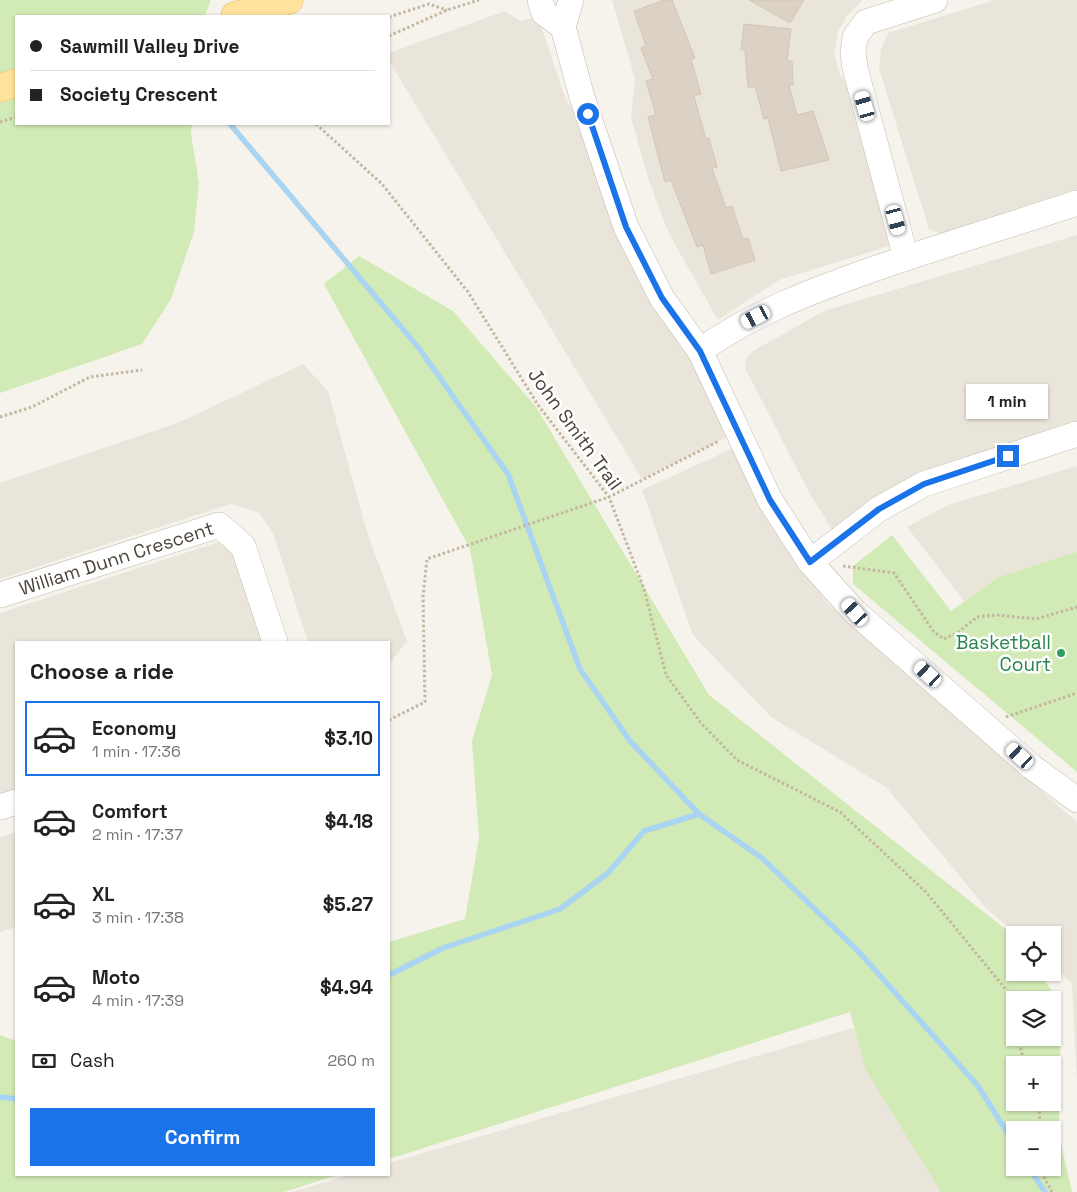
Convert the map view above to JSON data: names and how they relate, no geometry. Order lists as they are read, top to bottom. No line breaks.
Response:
{"streets":{"street":["William Dunn Crescent"],"path":["John Smith Trail"]},"places":["Basketball Court"],"page":{"banner":["Sawmill Valley Drive","Society Crescent"],"bubble":"1 min","heading":"Choose a ride","list":[{"name":"Economy","note":"1 min · 17:36","value":"$3.10"},{"name":"Comfort","note":"2 min · 17:37","value":"$4.18"},{"name":"XL","note":"3 min · 17:38","value":"$5.27"},{"name":"Moto","note":"4 min · 17:39","value":"$4.94"}],"map_buttons":["+","−"],"pay":["Cash","260 m"],"buttons":"Confirm"}}
